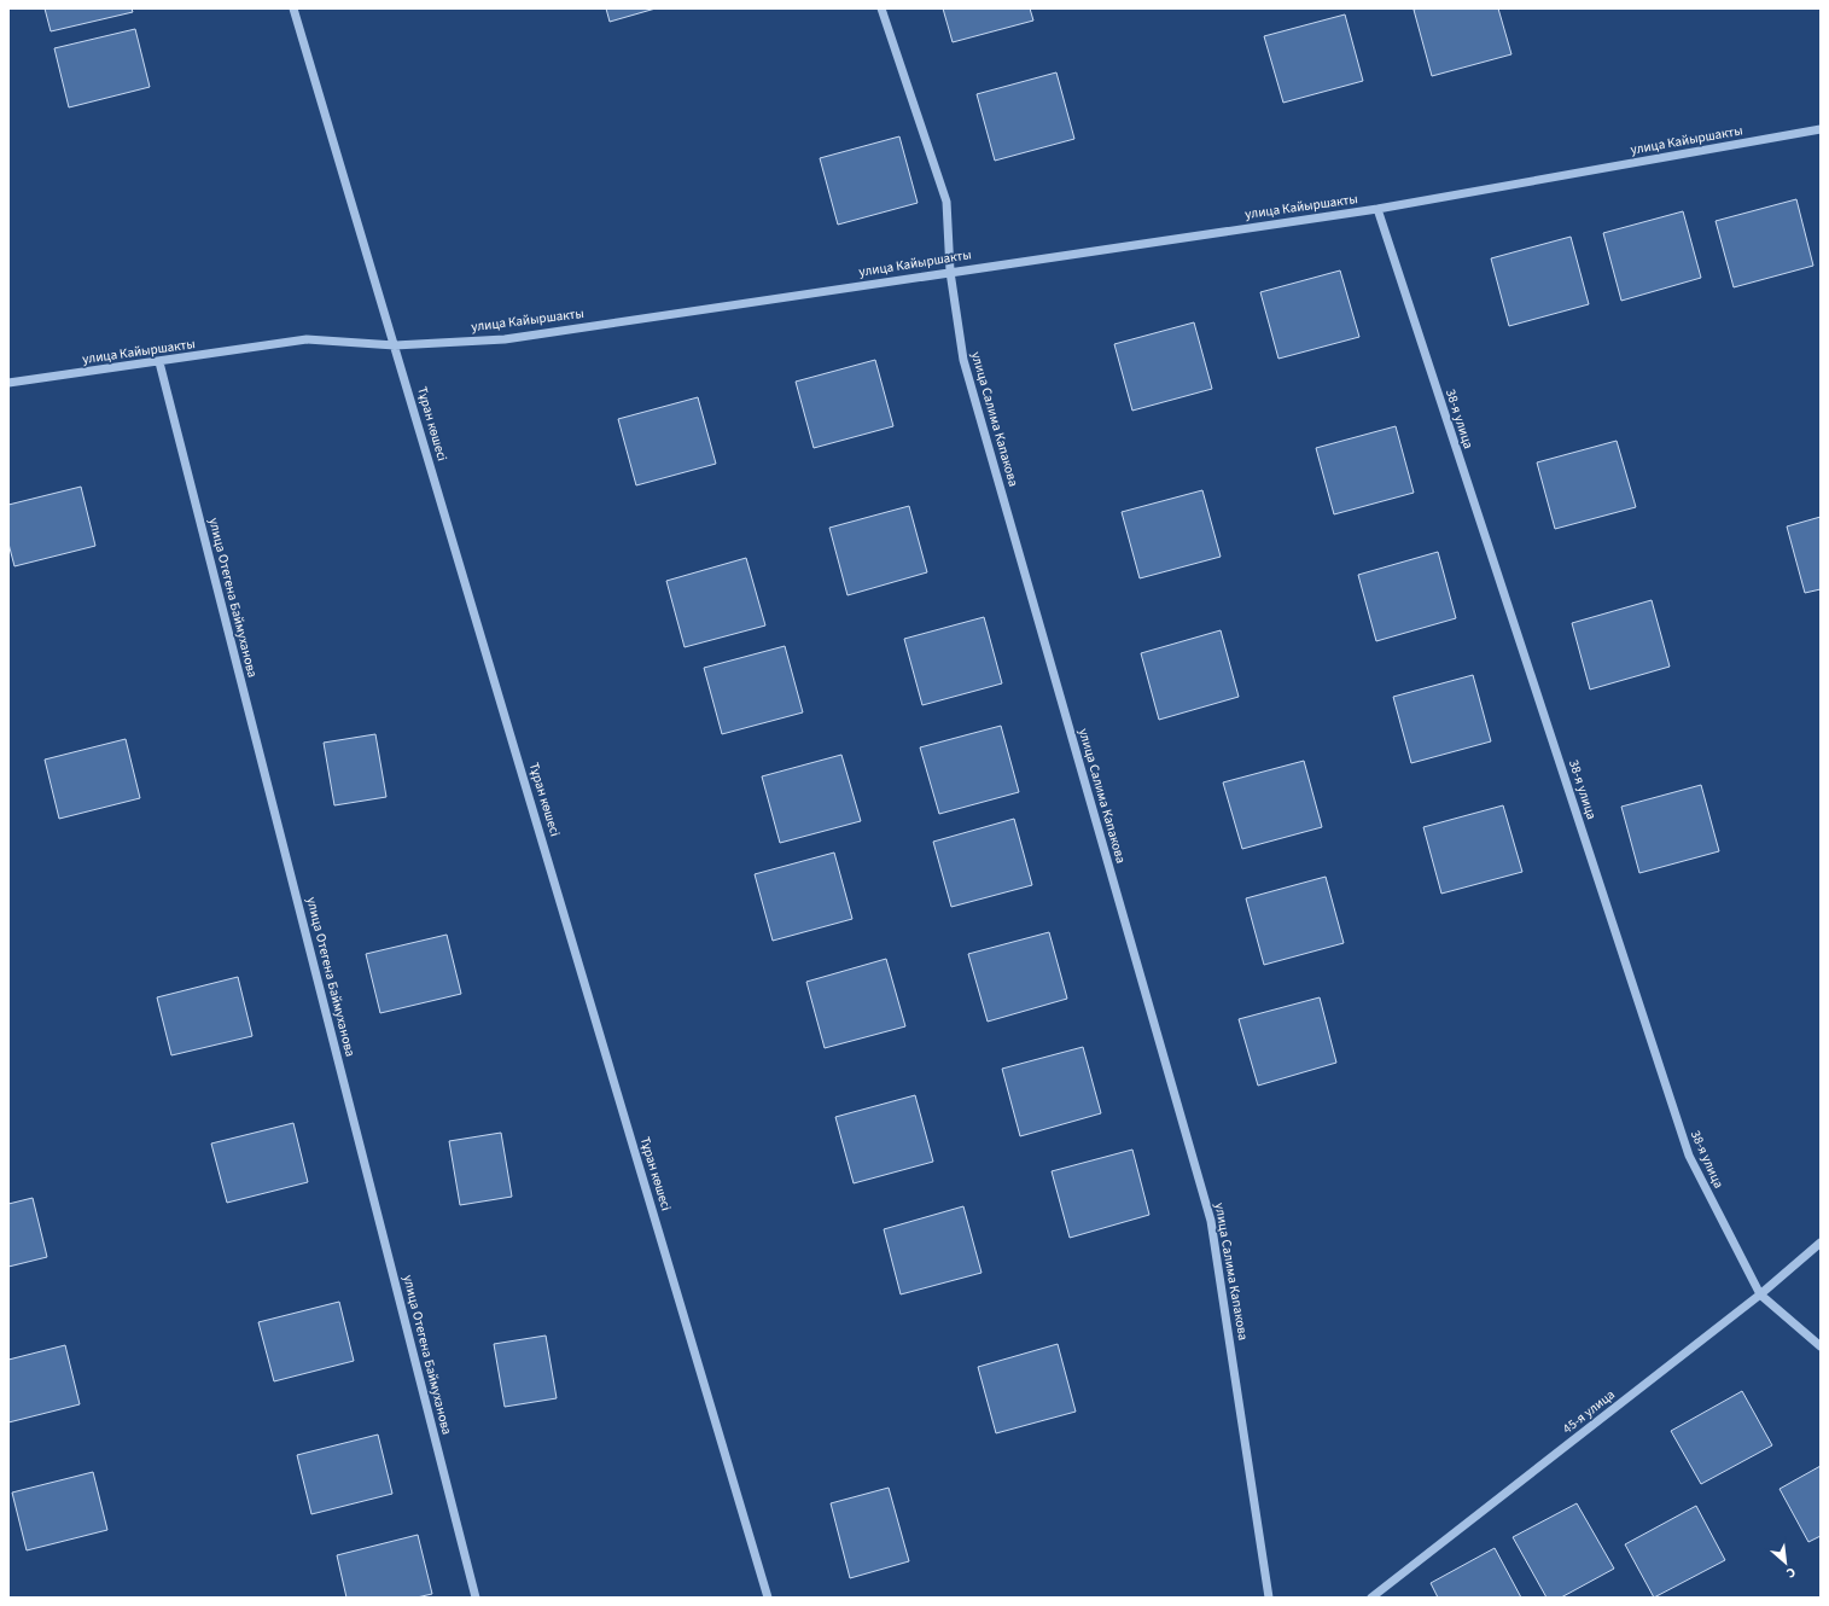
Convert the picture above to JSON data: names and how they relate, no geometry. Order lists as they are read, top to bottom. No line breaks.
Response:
{"streets":{"street":["улица Кайыршакты","улица Салима Капакова","38-я улица","Тұран көшесі","улица Отегена Баймуханова","45-я улица"]},"crossings":[["улица Кайыршакты","улица Салима Капакова"],["улица Кайыршакты","38-я улица"],["улица Кайыршакты","Тұран көшесі"],["улица Кайыршакты","улица Отегена Баймуханова"],["38-я улица","45-я улица"]],"north":"bottom right"}
